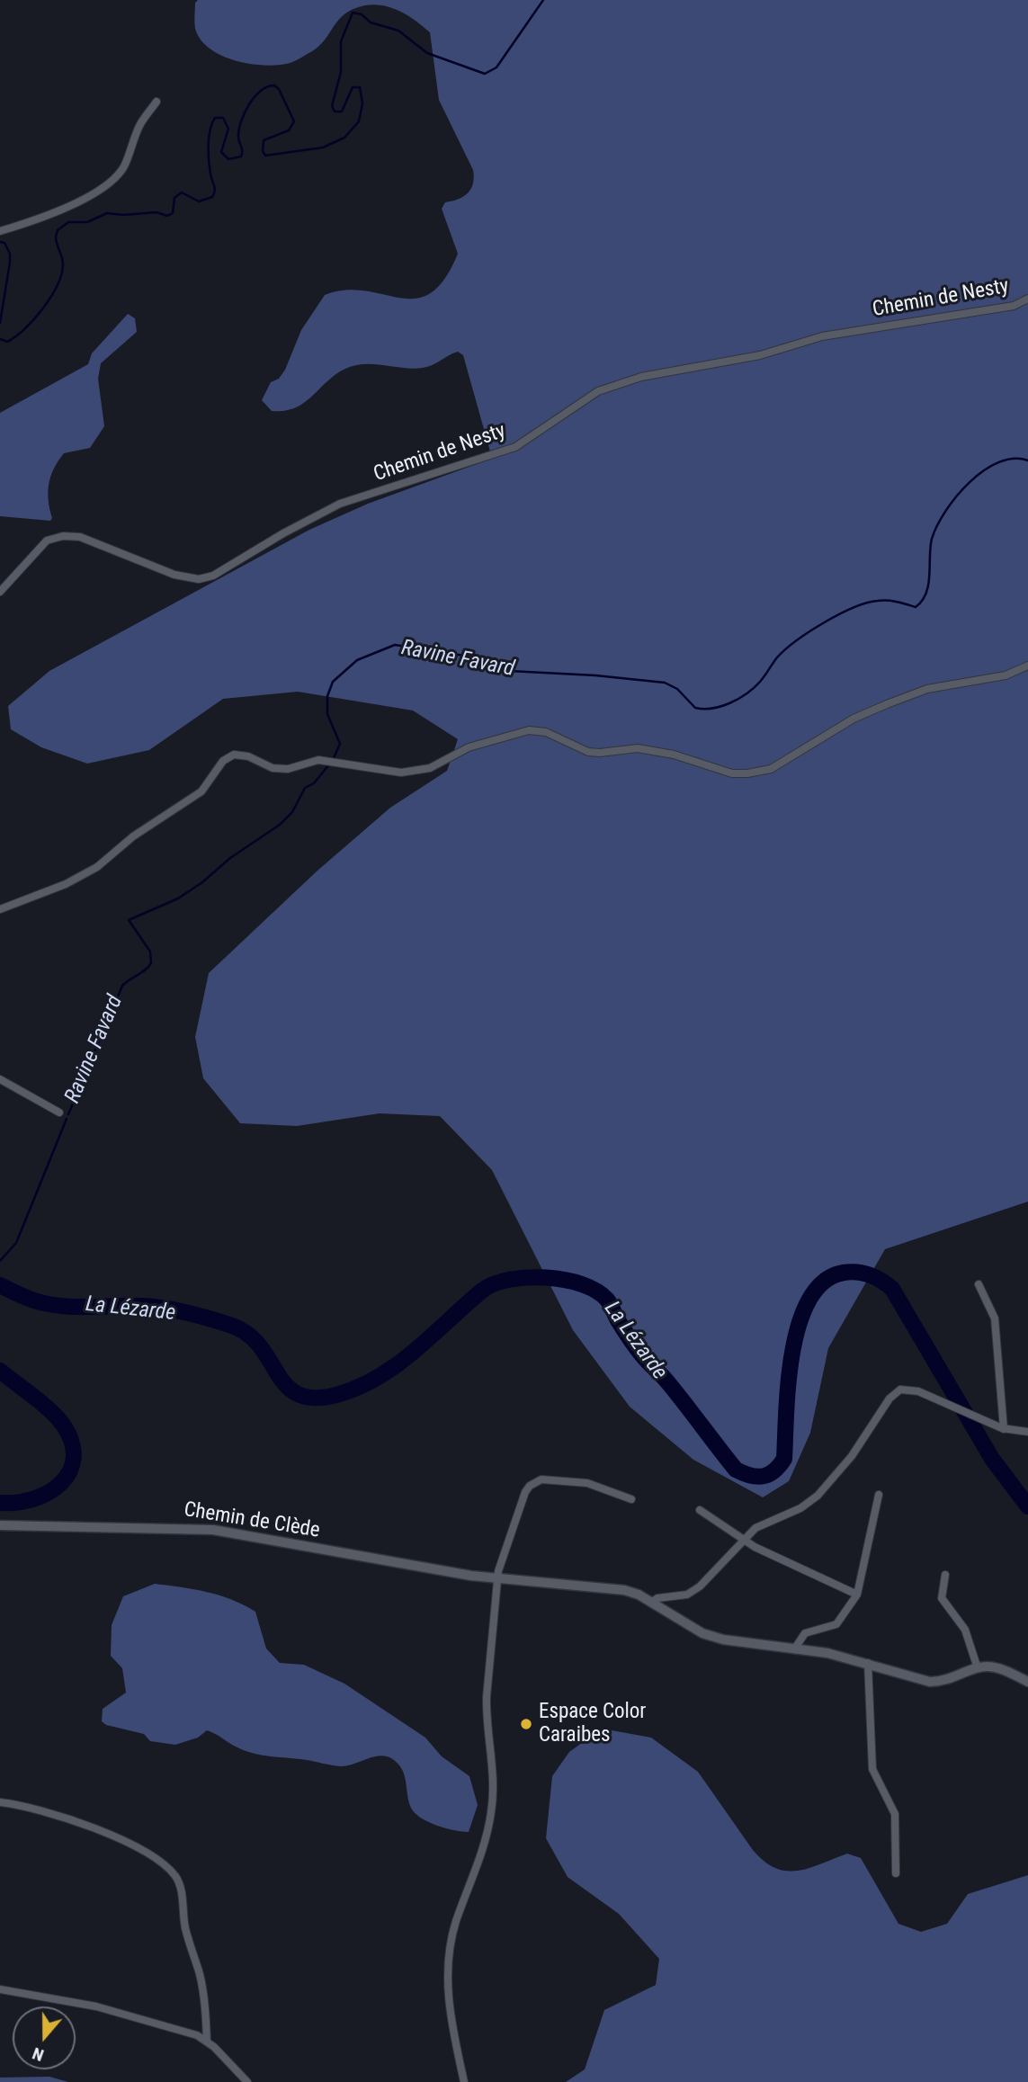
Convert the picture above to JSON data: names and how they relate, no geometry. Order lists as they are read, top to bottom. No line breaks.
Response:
{"streets":{"main road":["Chemin de Clède"],"street":["Chemin de Nesty"]},"water":["Ravine Favard","La Lézarde"],"places":["Espace Color Caraibes"],"north":"bottom"}
